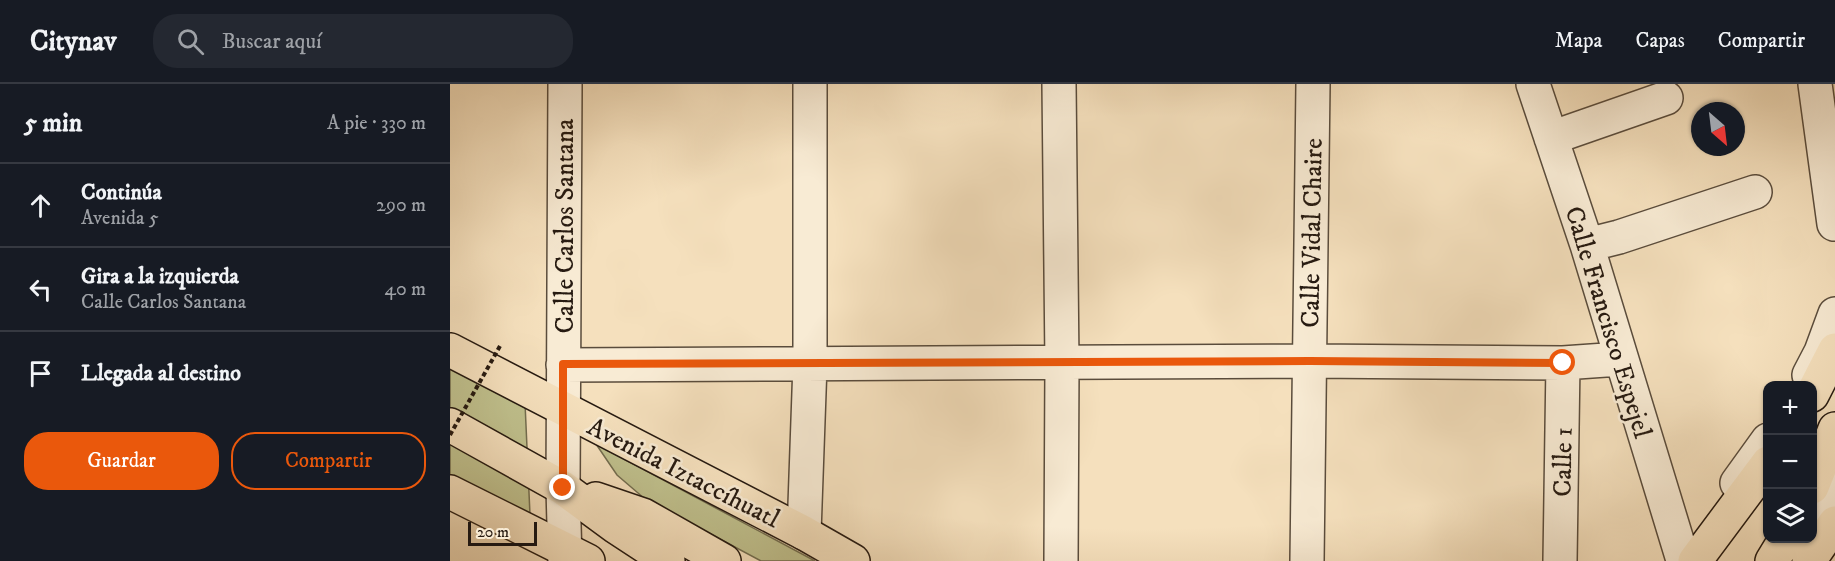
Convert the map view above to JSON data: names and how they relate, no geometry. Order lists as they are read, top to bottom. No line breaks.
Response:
{"streets":{"main road":["Avenida Iztaccíhuatl"],"street":["Calle Carlos Santana","Calle Vidal Chaire","Calle Francisco Espejel","Calle 1"]},"crossings":[["Calle Carlos Santana","Avenida Iztaccíhuatl"]],"scale_bar":"20 m","north":"bottom right","page":{"header":"Citynav","search":"Buscar aquí","nav":["Mapa","Capas","Compartir"],"heading":["5 min","A pie · 330 m"],"list":[["Continúa","Avenida 5","290 m"],["Gira a la izquierda","Calle Carlos Santana","40 m"],"Llegada al destino"],"map_buttons":["+","−"],"buttons":["Guardar","Compartir"],"scale":"20 m"}}
